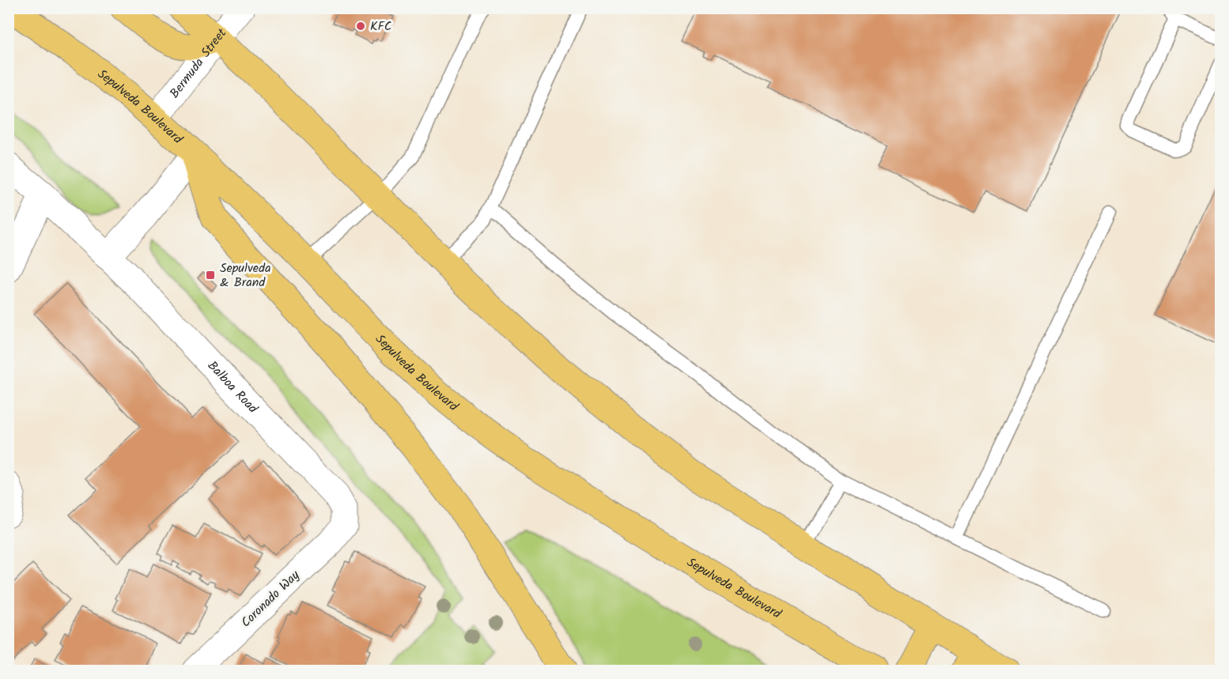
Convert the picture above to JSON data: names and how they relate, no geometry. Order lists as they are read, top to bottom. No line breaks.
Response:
{"streets":{"main road":["Sepulveda Boulevard"],"street":["Bermuda Street","Balboa Road","Coronado Way"]},"crossings":[["Bermuda Street","Sepulveda Boulevard"],["Balboa Road","Coronado Way"]],"places":{"other":["KFC"],"transit":["Sepulveda & Brand"]}}
